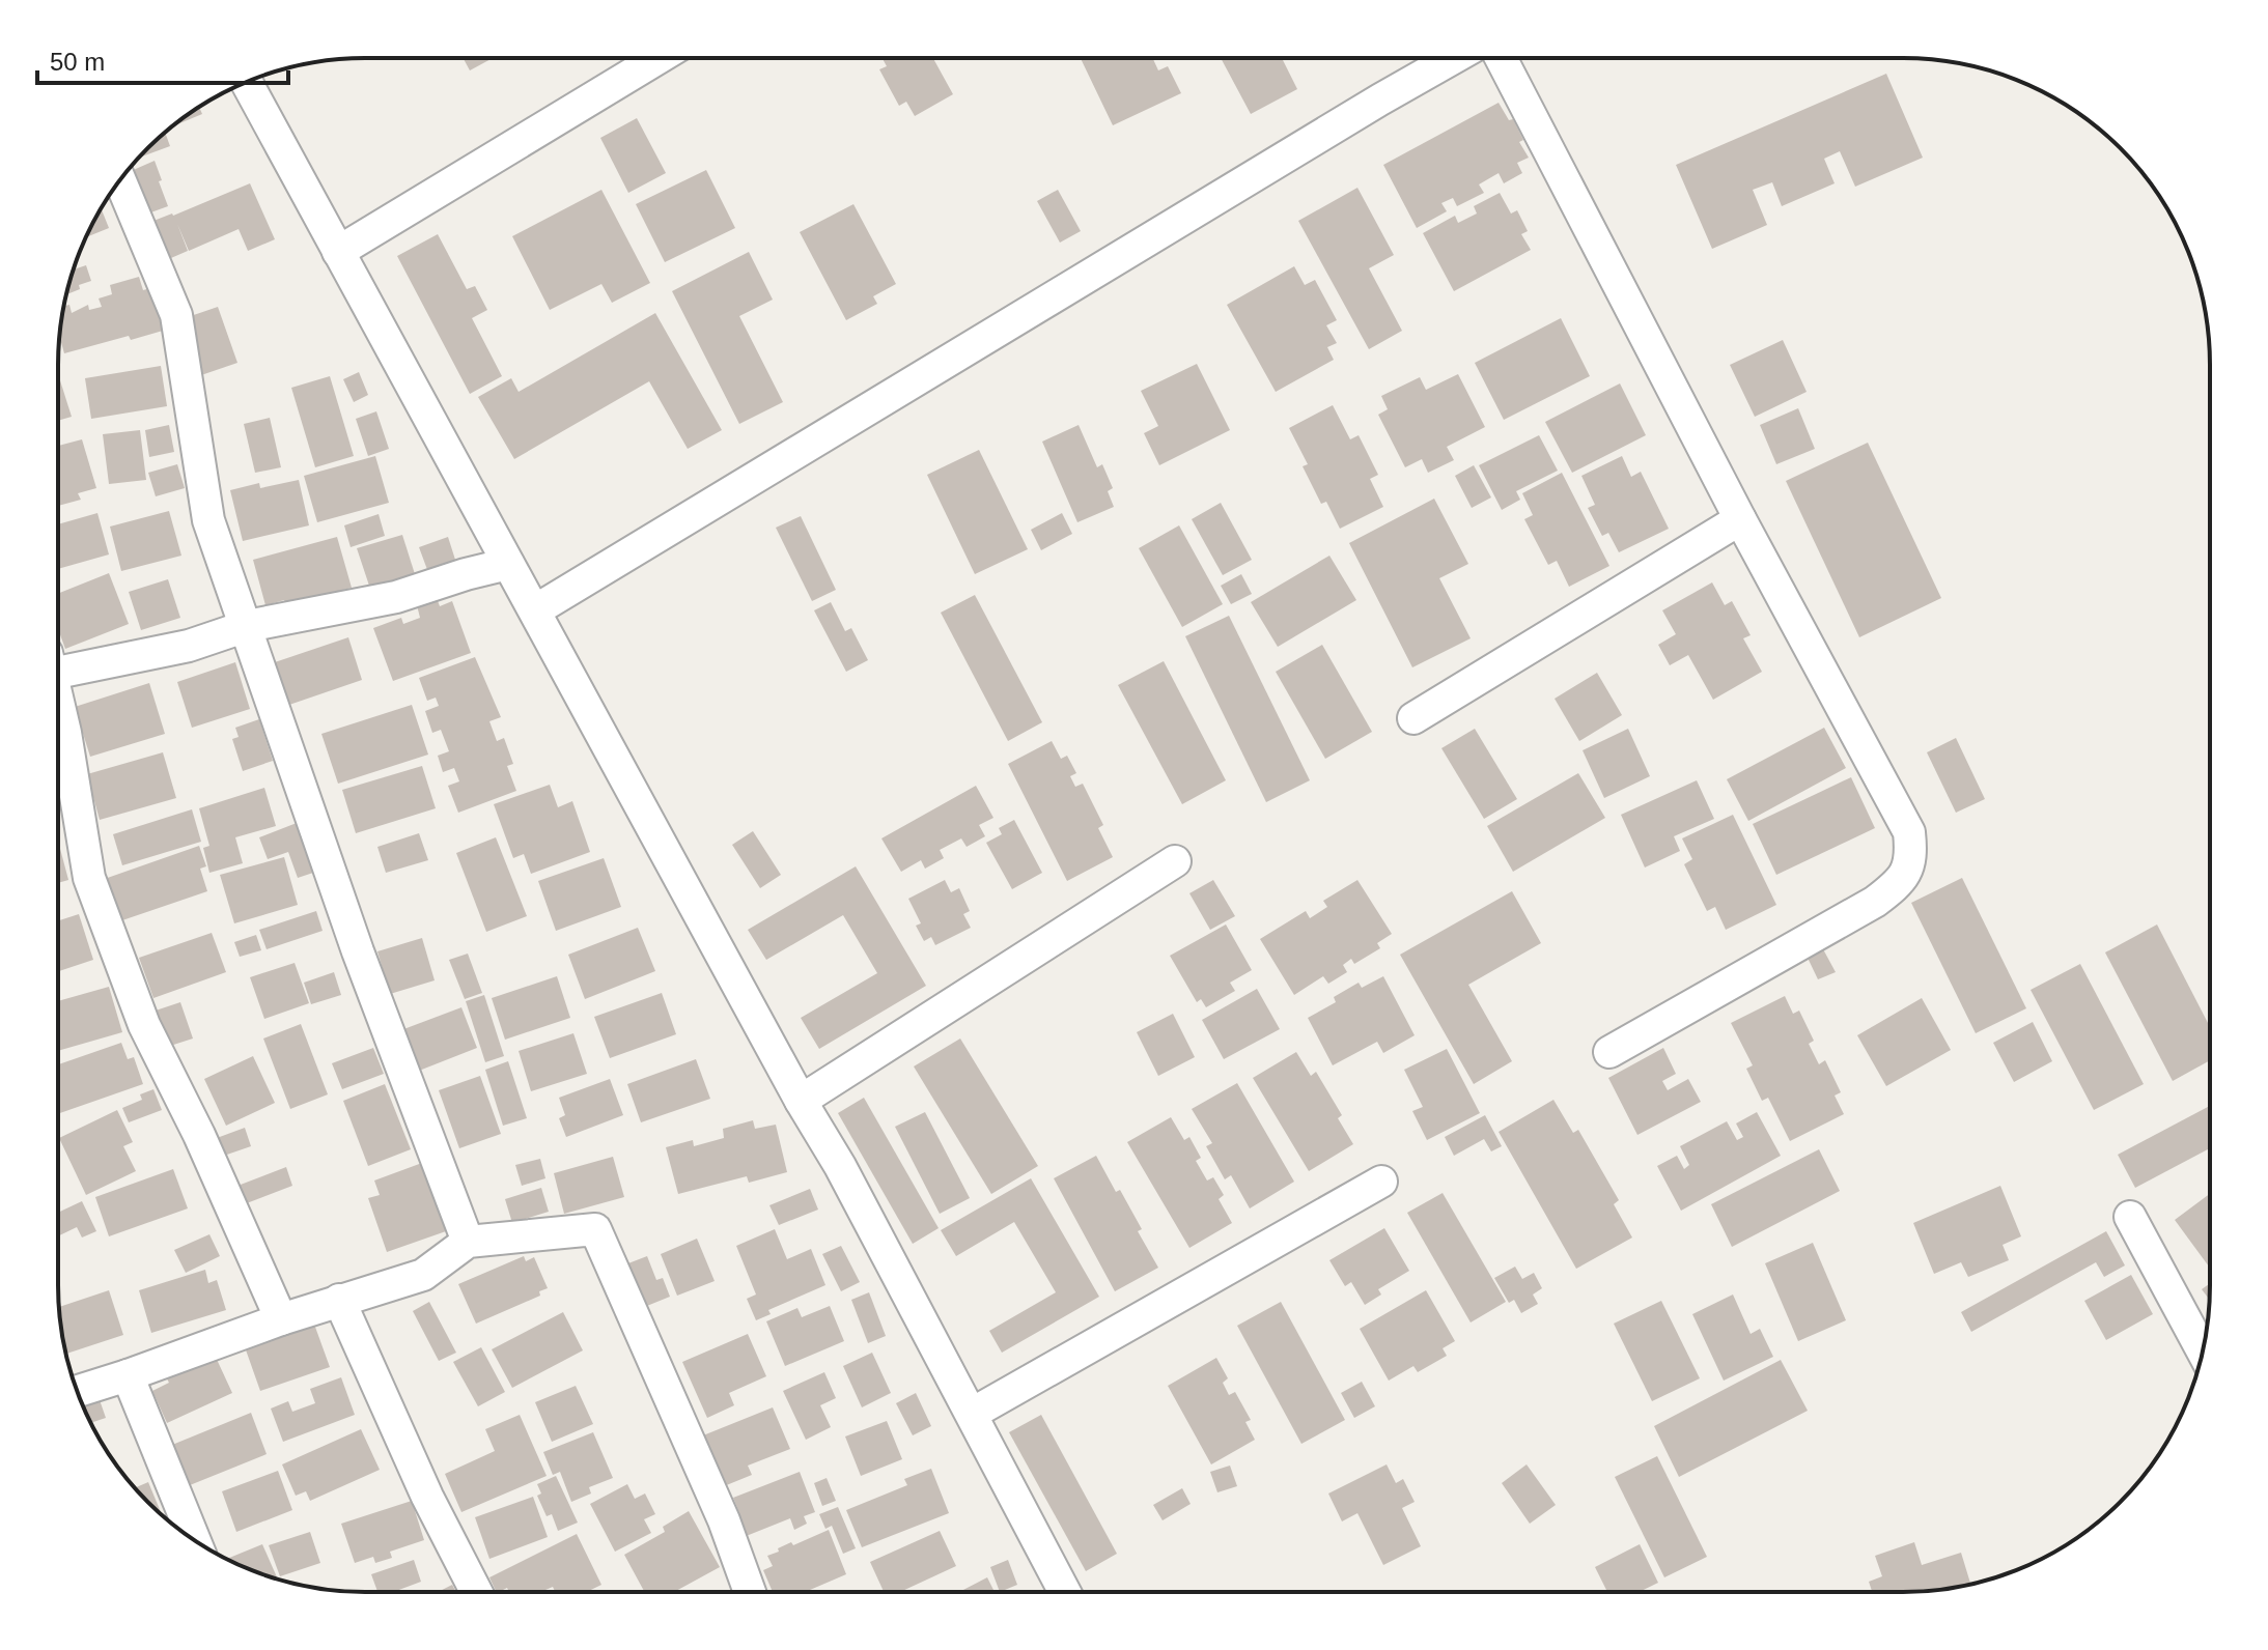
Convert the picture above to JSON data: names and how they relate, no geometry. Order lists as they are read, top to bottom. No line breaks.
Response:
{"scale_bar":"50 m"}
